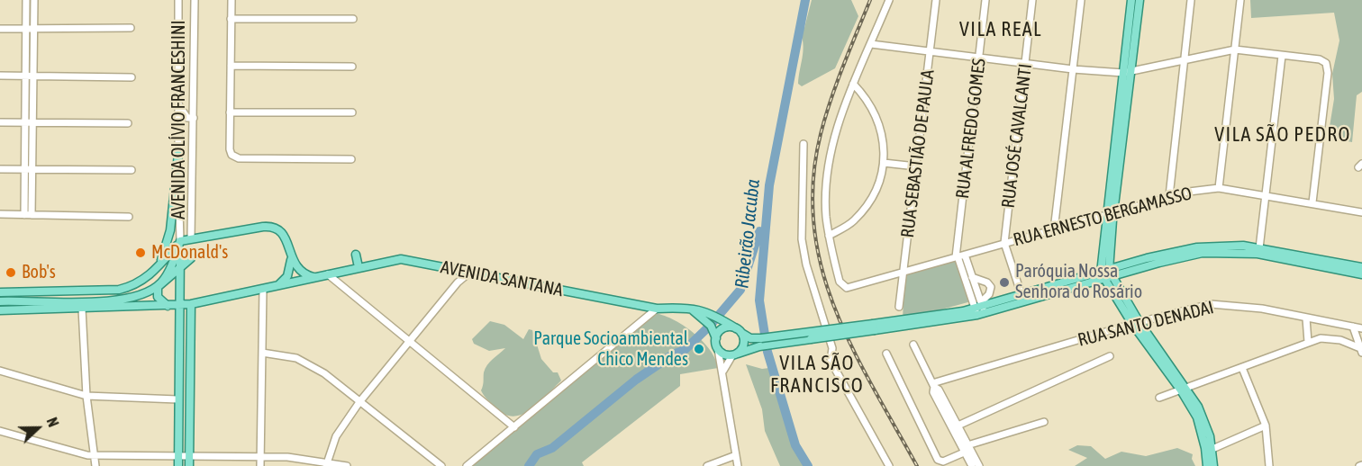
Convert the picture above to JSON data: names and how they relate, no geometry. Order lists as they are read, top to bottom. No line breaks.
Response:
{"streets":{"main road":["AVENIDA OLÍVIO FRANCESHINI","AVENIDA SANTANA"],"street":["RUA ALFREDO GOMES","RUA JOSÉ CAVALCANTI","RUA SEBASTIÃO DE PAULA","RUA ERNESTO BERGAMASSO","RUA SANTO DENADAI"]},"crossings":[["AVENIDA OLÍVIO FRANCESHINI","AVENIDA SANTANA"],["RUA ALFREDO GOMES","RUA ERNESTO BERGAMASSO"],["RUA JOSÉ CAVALCANTI","RUA ERNESTO BERGAMASSO"],["RUA JOSÉ CAVALCANTI","AVENIDA SANTANA"],["RUA SEBASTIÃO DE PAULA","RUA ERNESTO BERGAMASSO"]],"districts":["VILA REAL","VILA SÃO PEDRO","VILA SÃO FRANCISCO"],"water":["Ribeirão Jacuba"],"places":["McDonald's","Bob's","Paróquia Nossa Senhora do Rosário","Parque Socioambiental Chico Mendes"],"north":"right"}
